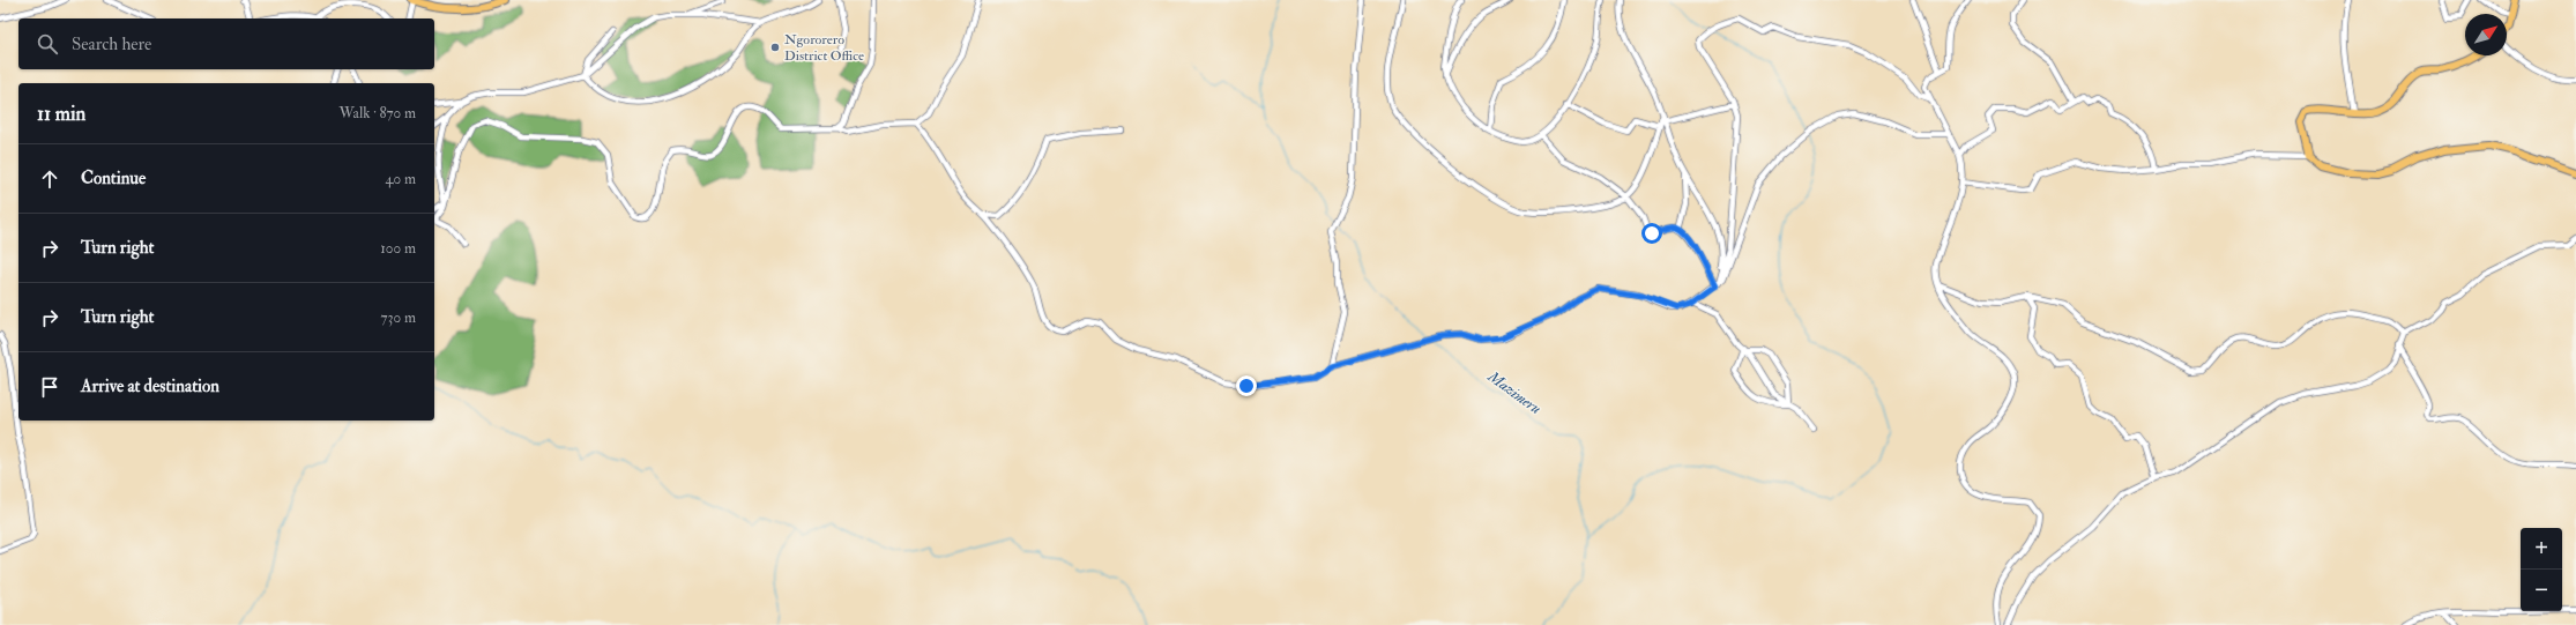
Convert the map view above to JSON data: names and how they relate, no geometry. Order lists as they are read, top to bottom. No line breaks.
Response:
{"water":["Mazimeru"],"places":["Ngororero District Office"],"north":"top right","page":{"search":"Search here","heading":["11 min","Walk · 870 m"],"list":[["Continue","40 m"],["Turn right","100 m"],["Turn right","730 m"],"Arrive at destination"],"map_buttons":["+","−"]}}
